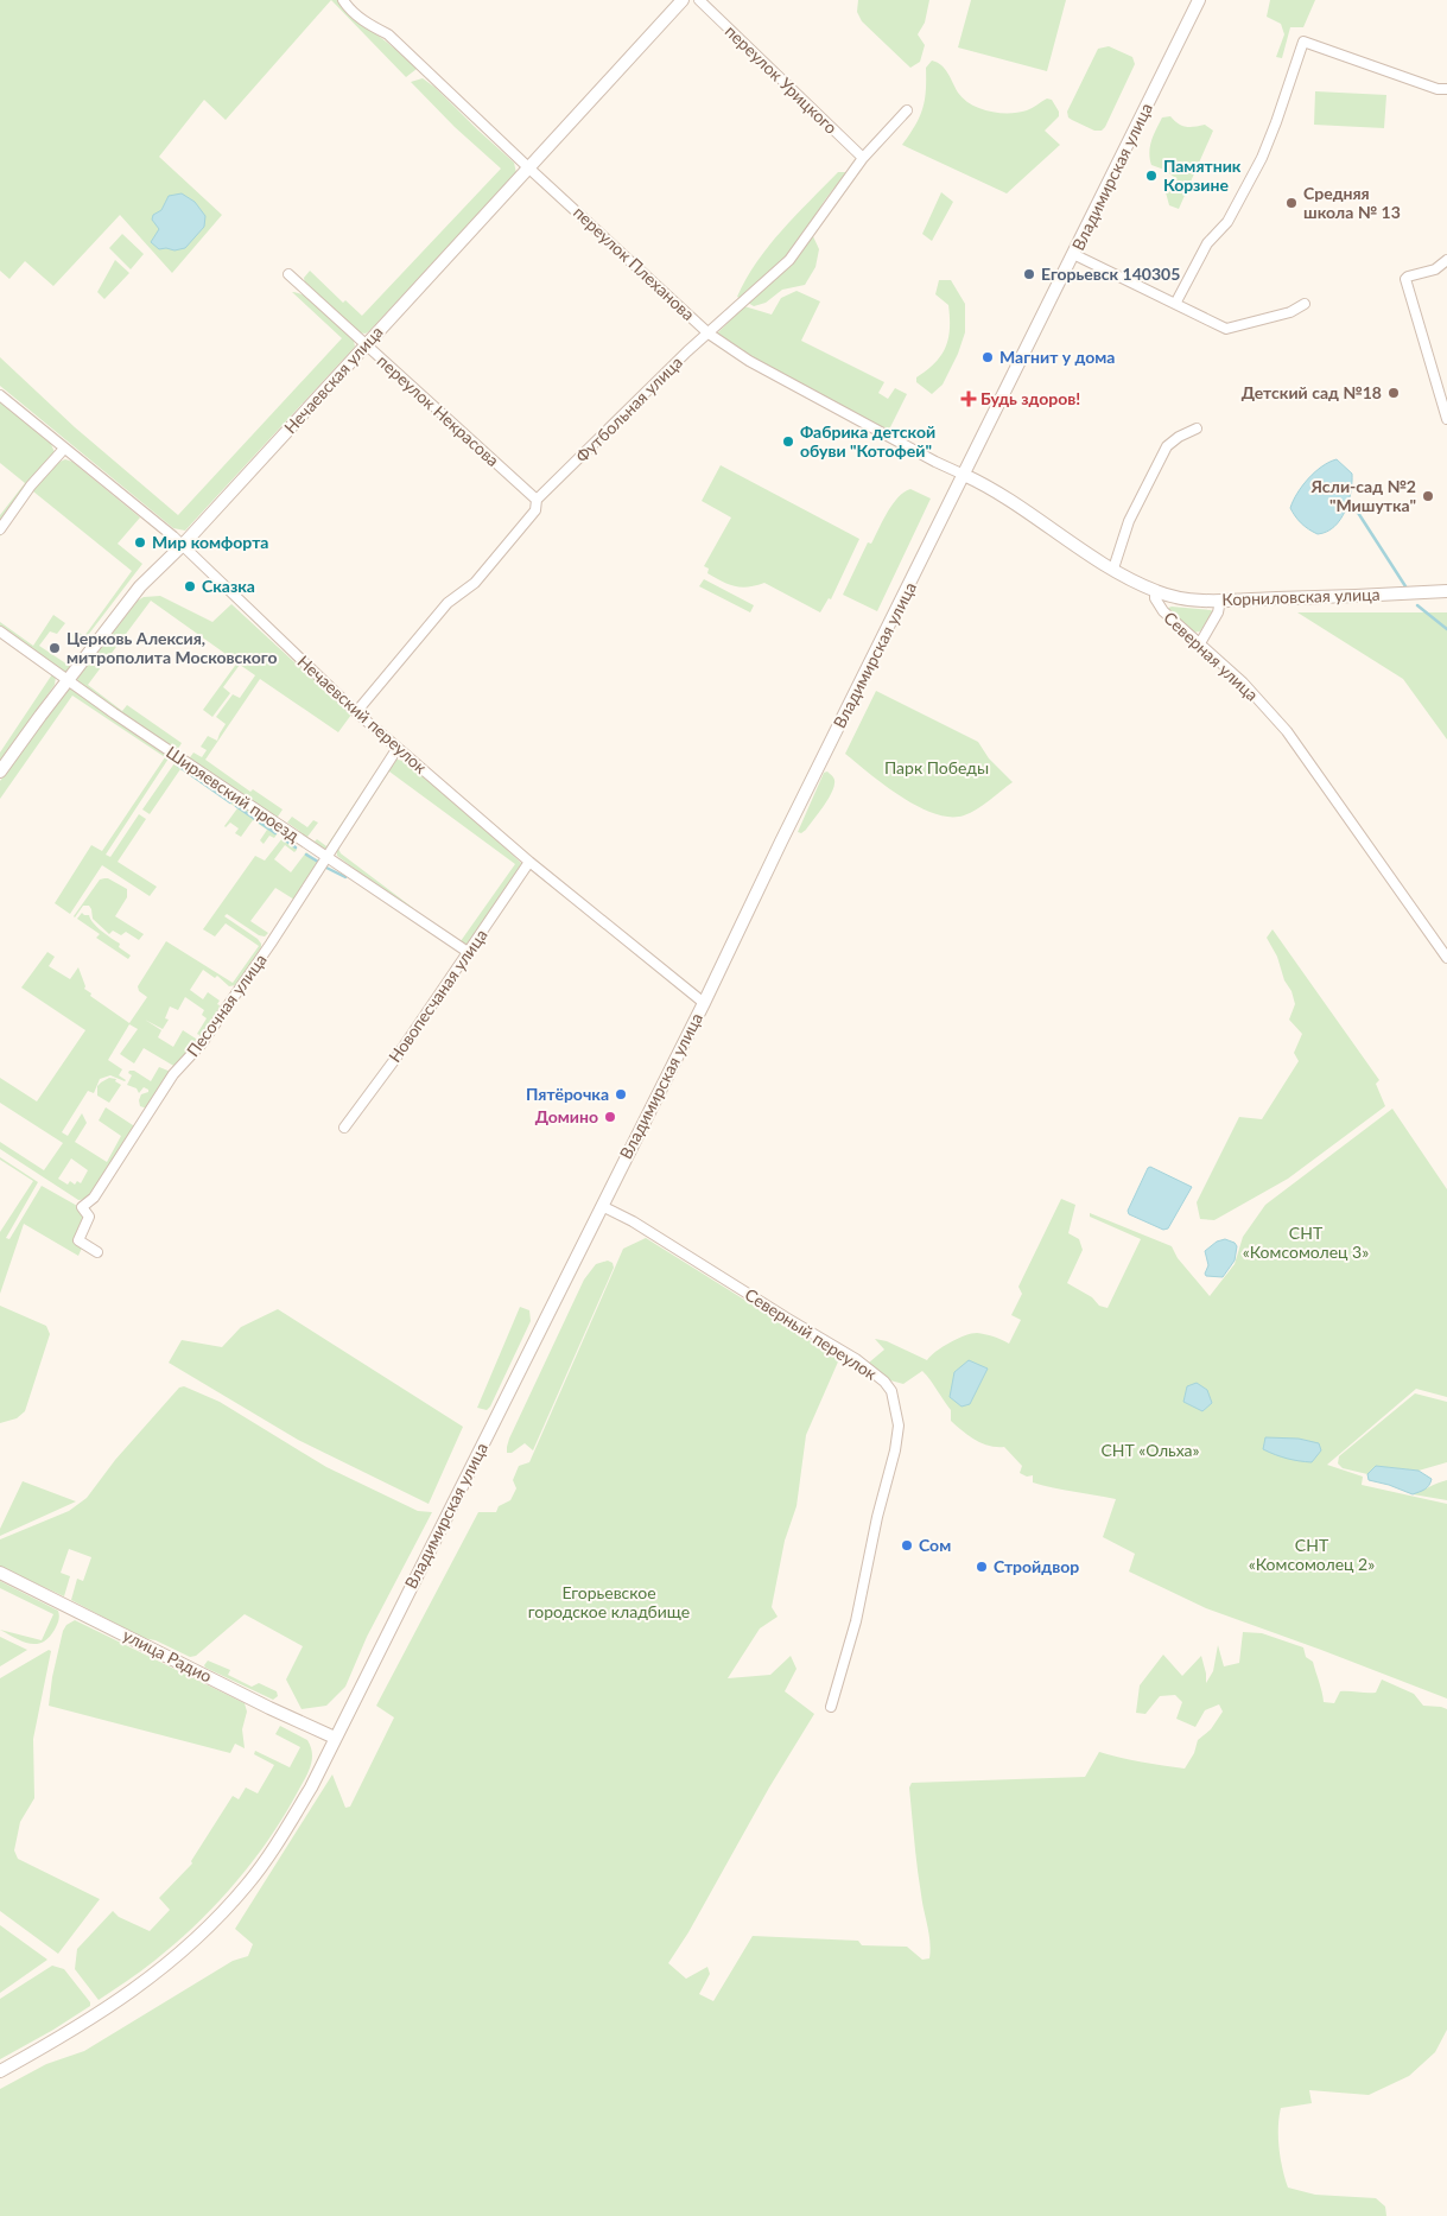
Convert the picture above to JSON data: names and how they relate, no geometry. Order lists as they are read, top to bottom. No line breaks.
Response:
{"streets":{"street":["переулок Урицкого","Владимирская улица","переулок Плеханова","Нечаевская улица","Футбольная улица","переулок Некрасова","Корниловская улица","Северная улица","Нечаевский переулок","Ширяевский проезд","Новопесчаная улица","Песочная улица","Северный переулок","улица Радио"]},"crossings":[["переулок Урицкого","Футбольная улица"],["Владимирская улица","переулок Плеханова"],["Владимирская улица","Северная улица"],["Владимирская улица","Нечаевский переулок"],["Владимирская улица","Северный переулок"],["Владимирская улица","улица Радио"],["переулок Плеханова","Нечаевская улица"],["переулок Плеханова","Футбольная улица"],["переулок Плеханова","Северная улица"],["Нечаевская улица","переулок Некрасова"],["Нечаевская улица","Нечаевский переулок"],["Нечаевская улица","Ширяевский проезд"],["Футбольная улица","переулок Некрасова"],["Футбольная улица","Нечаевский переулок"],["Корниловская улица","Северная улица"],["Нечаевский переулок","Новопесчаная улица"],["Нечаевский переулок","Песочная улица"],["Ширяевский проезд","Новопесчаная улица"],["Ширяевский проезд","Песочная улица"]],"parks":["Парк Победы","СНТ «Комсомолец 3»","СНТ «Ольха»","СНТ «Комсомолец 2»","Егорьевское городское кладбище"],"places":{"other":["Памятник Корзине","Средняя школа № 13","Егорьевск 140305","Магнит у дома","Детский сад №18","Фабрика детской обуви \"Котофей\"","Ясли-сад №2 \"Мишутка\"","Мир комфорта","Сказка","Церковь Алексия, митрополита Московского","Пятёрочка","Домино","Сом","Стройдвор"],"health":["Будь здоров!"]}}
